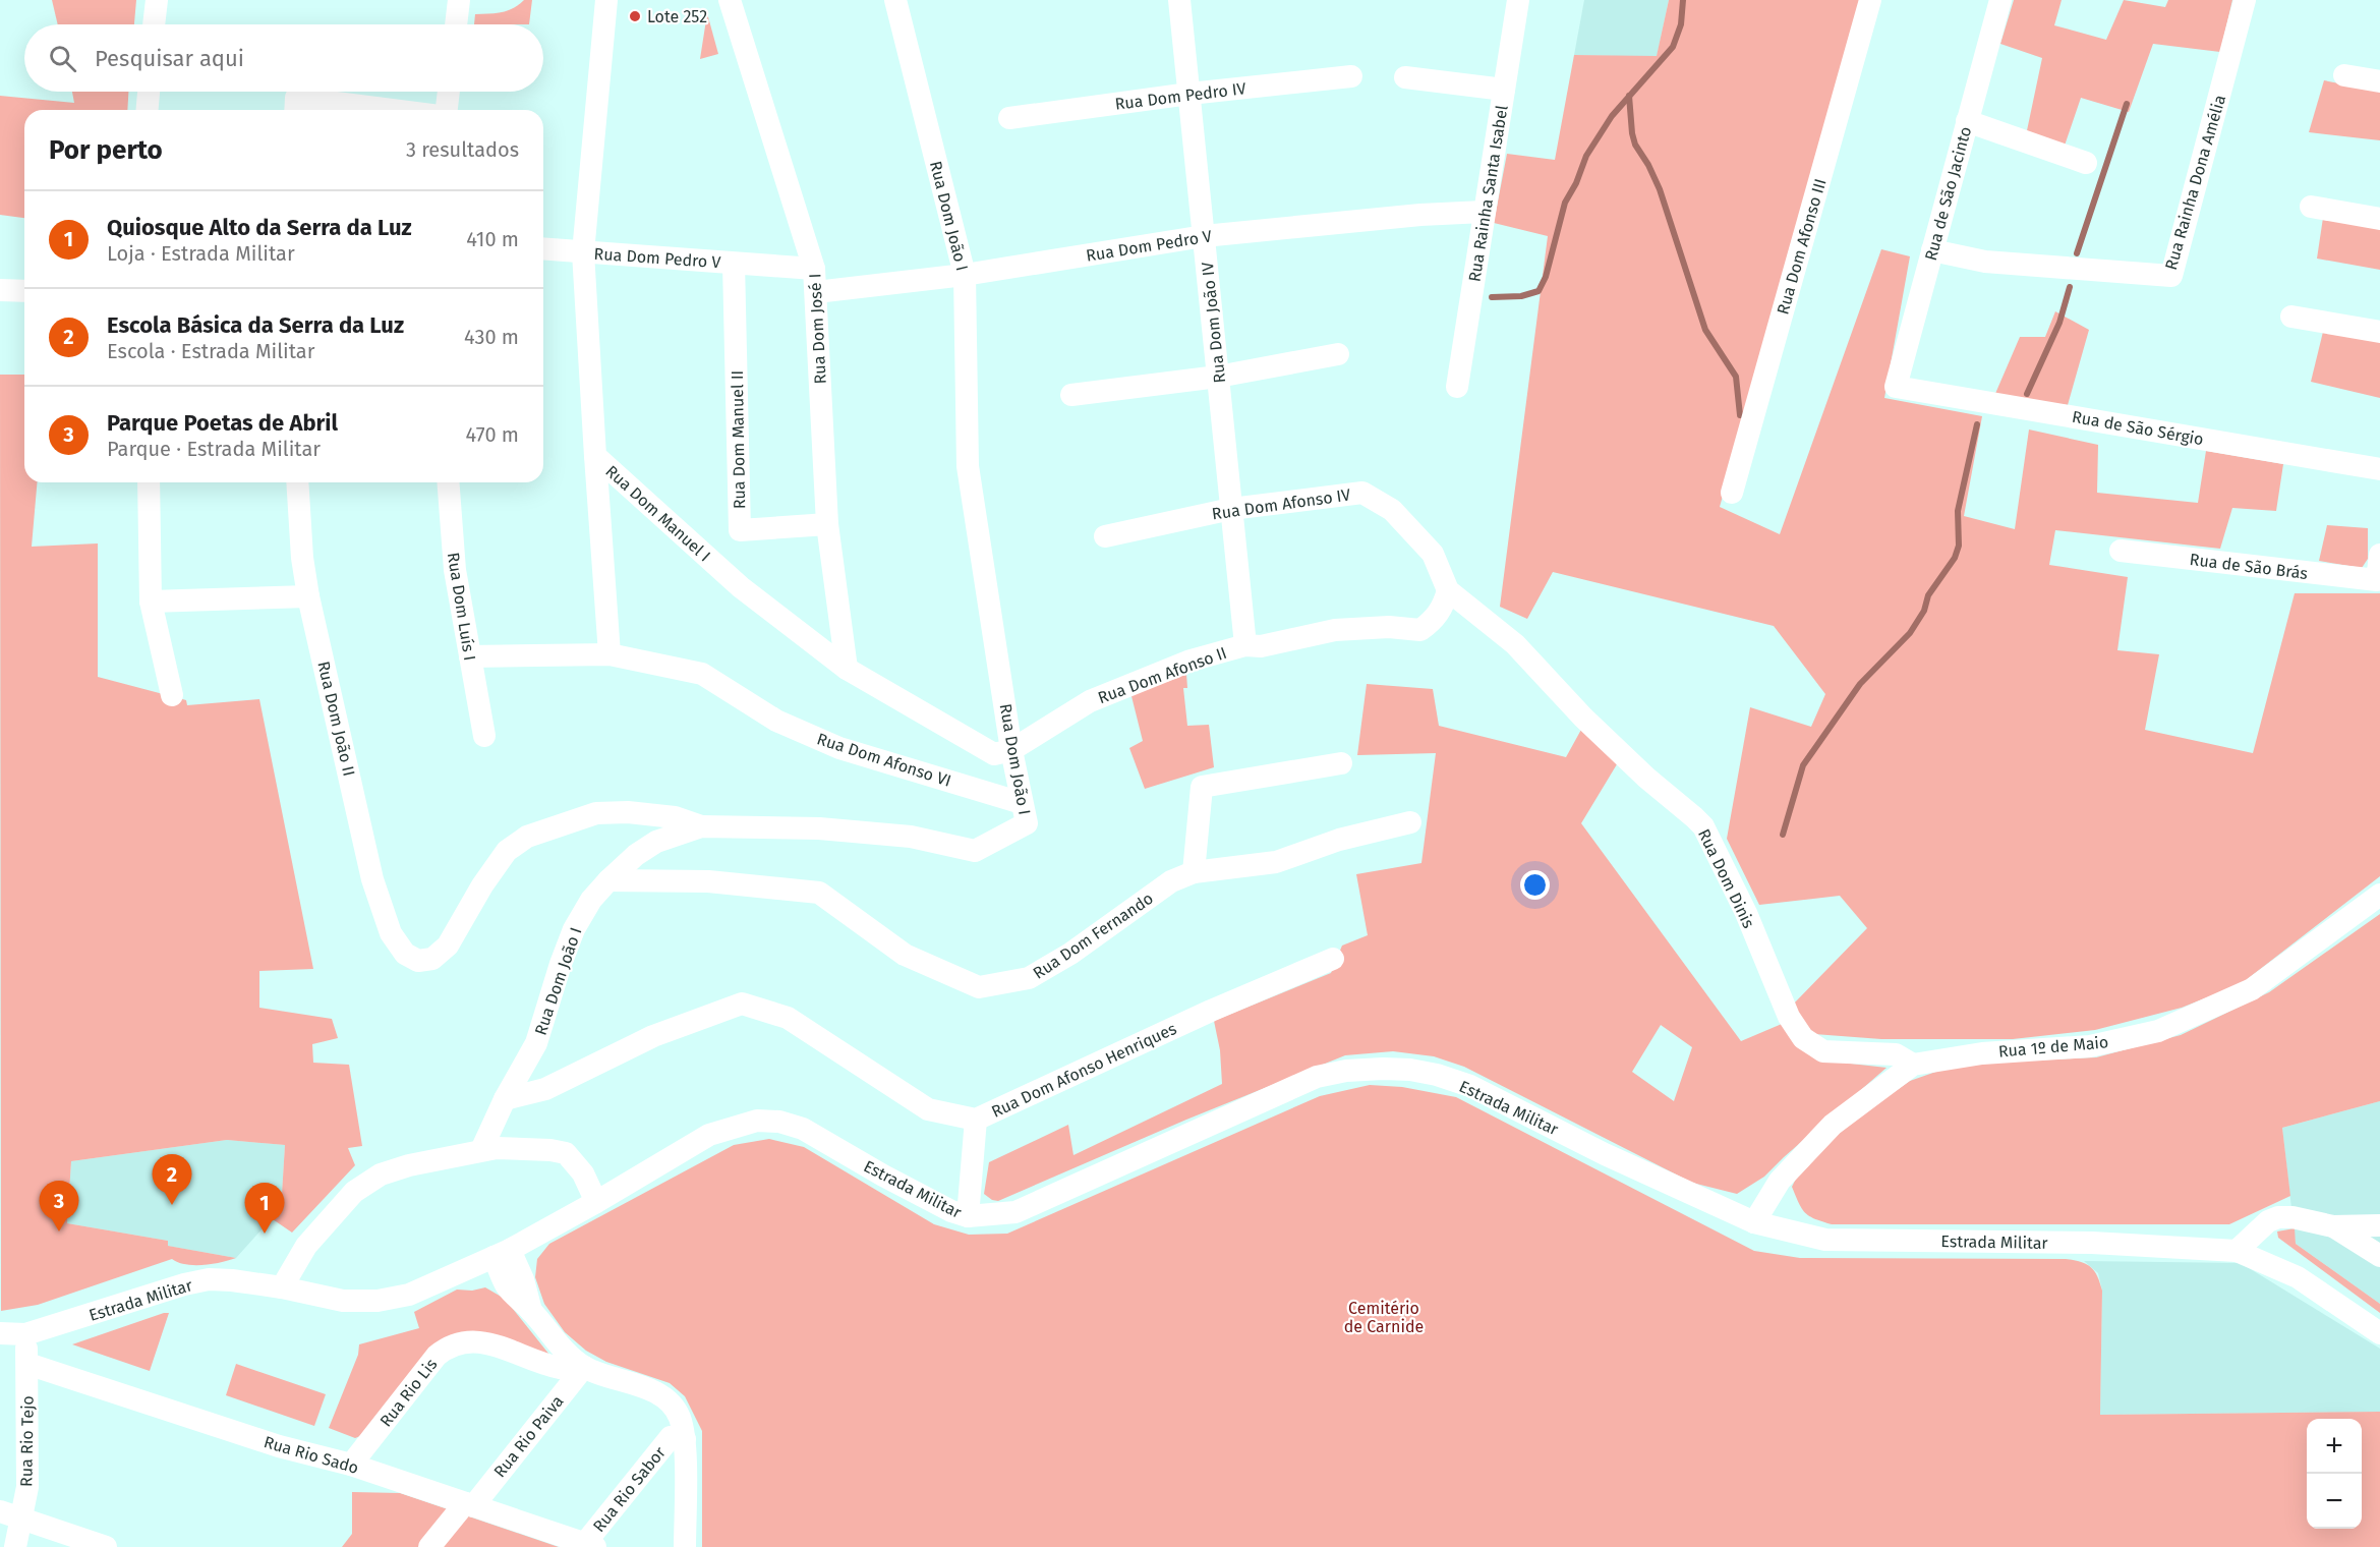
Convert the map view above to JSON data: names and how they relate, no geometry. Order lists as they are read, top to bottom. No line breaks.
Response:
{"streets":{"street":["Rua Dom Pedro IV","Rua Rainha Dona Amélia","Rua Rainha Santa Isabel","Rua de São Jacinto","Rua Dom João I","Rua Dom Pedro V","Rua Dom Afonso III","Rua Dom João IV","Rua Dom José I","Rua de São Sérgio","Rua Dom Manuel II","Rua Dom Afonso IV","Rua Dom Manuel I","Rua de São Brás","Rua Dom Luís I","Rua Dom Afonso II","Rua Dom João II","Rua Dom Afonso VI","Rua Dom Dinis","Rua Dom Fernando","Rua 1º de Maio","Rua Dom Afonso Henriques","Estrada Militar","Rua Rio Lis","Rua Rio Paiva","Rua Rio Tejo","Rua Rio Sado","Rua Rio Sabor"]},"crossings":[["Rua Dom Pedro IV","Rua Dom João IV"],["Rua Rainha Dona Amélia","Rua de São Jacinto"],["Rua Rainha Santa Isabel","Rua Dom Pedro V"],["Rua de São Jacinto","Rua de São Sérgio"],["Rua Dom João I","Rua Dom Pedro V"],["Rua Dom João I","Rua Dom Manuel I"],["Rua Dom João I","Rua Dom Afonso II"],["Rua Dom João I","Rua Dom João II"],["Rua Dom João I","Rua Dom Afonso VI"],["Rua Dom João I","Rua Dom Fernando"],["Rua Dom João I","Rua Dom Afonso Henriques"],["Rua Dom Pedro V","Rua Dom João IV"],["Rua Dom Pedro V","Rua Dom José I"],["Rua Dom Pedro V","Rua Dom Manuel II"],["Rua Dom Pedro V","Rua Dom Manuel I"],["Rua Dom João IV","Rua Dom Afonso IV"],["Rua Dom João IV","Rua Dom Afonso II"],["Rua Dom José I","Rua Dom Manuel II"],["Rua Dom José I","Rua Dom Manuel I"],["Rua Dom Afonso IV","Rua Dom Afonso II"],["Rua Dom Afonso IV","Rua Dom Dinis"],["Rua Dom Manuel I","Rua Dom Afonso II"],["Rua Dom Luís I","Rua Dom Afonso VI"],["Rua Dom Afonso II","Rua Dom Dinis"],["Rua Dom Dinis","Rua 1º de Maio"],["Rua 1º de Maio","Estrada Militar"],["Estrada Militar","Rua Rio Tejo"],["Rua Rio Lis","Rua Rio Paiva"],["Rua Rio Lis","Rua Rio Sado"],["Rua Rio Paiva","Rua Rio Sado"],["Rua Rio Tejo","Rua Rio Sado"],["Rua Rio Sado","Rua Rio Sabor"]],"parks":["Cemitério de Carnide"],"places":["Lote 252"],"page":{"search":"Pesquisar aqui","heading":["Por perto","3 resultados"],"list":[{"mark":"1","name":"Quiosque Alto da Serra da Luz","note":"Loja · Estrada Militar","value":"410 m"},{"mark":"2","name":"Escola Básica da Serra da Luz","note":"Escola · Estrada Militar","value":"430 m"},{"mark":"3","name":"Parque Poetas de Abril","note":"Parque · Estrada Militar","value":"470 m"}],"pins":["2","3","1"],"map_buttons":["+","−"]}}
